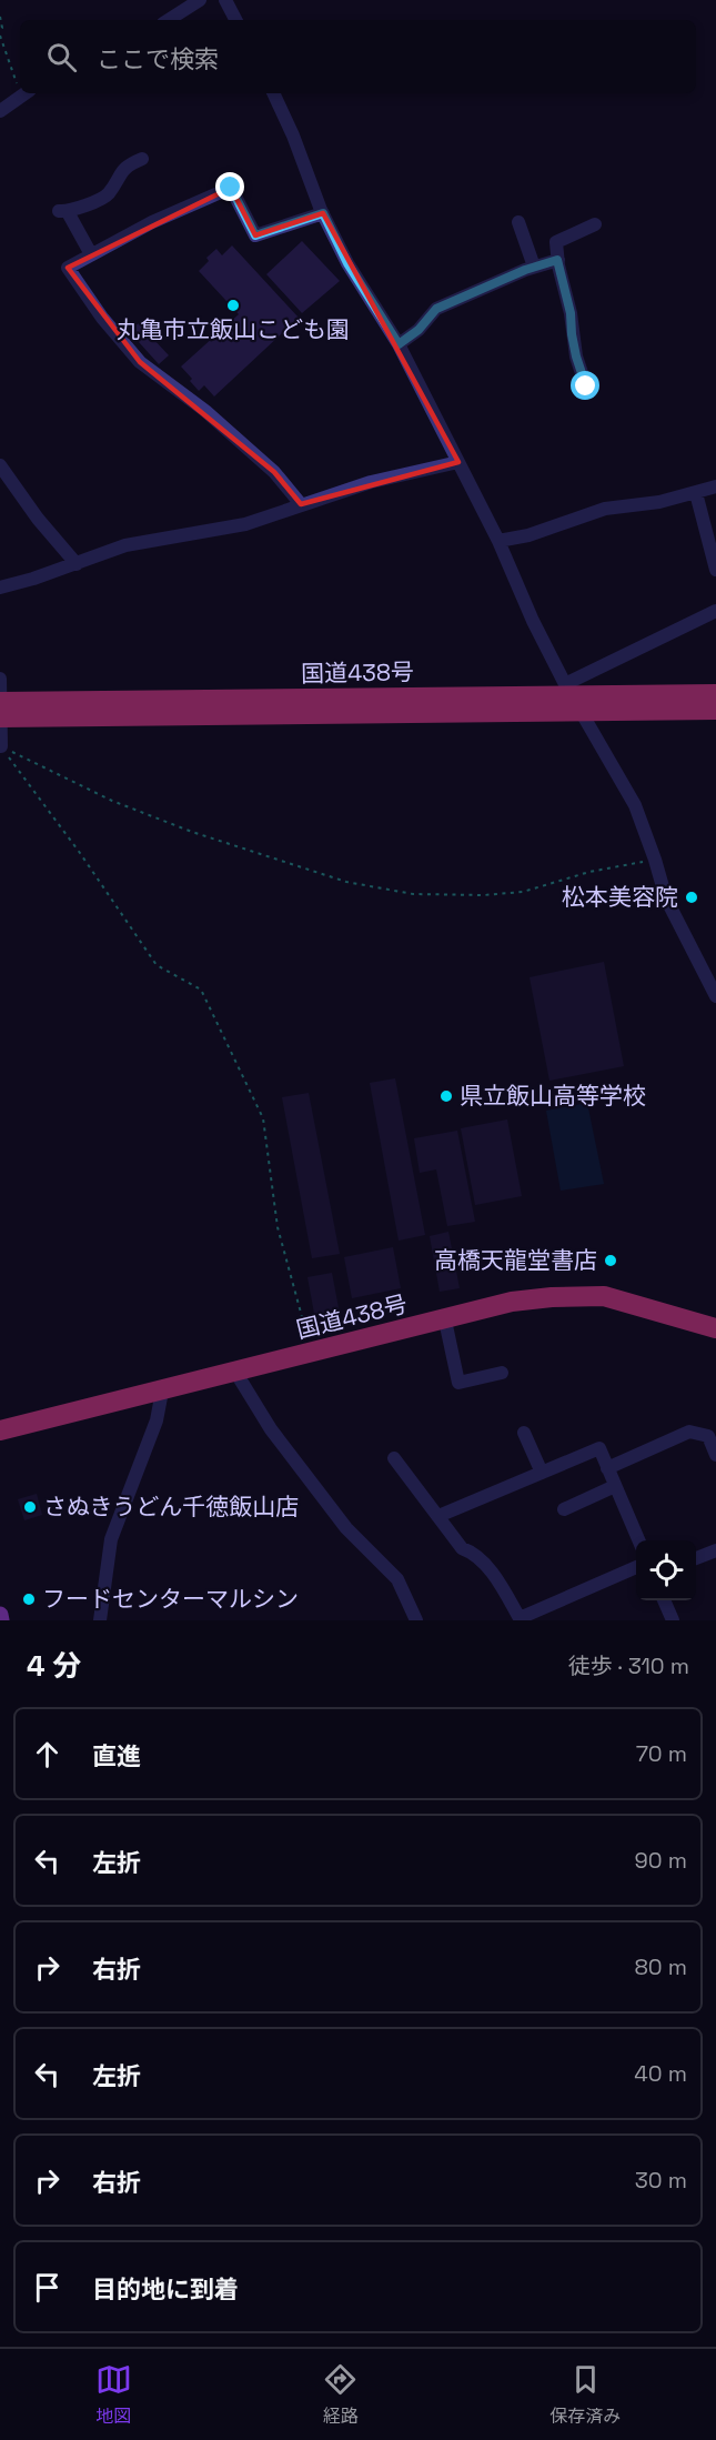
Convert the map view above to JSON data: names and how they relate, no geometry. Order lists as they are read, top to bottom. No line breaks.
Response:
{"streets":{"highway":["国道438号"]},"places":["丸亀市立飯山こども園","松本美容院","県立飯山高等学校","高橋天龍堂書店","さぬきうどん千徳飯山店","フードセンターマルシン"],"page":{"search":"ここで検索","heading":["4 分","徒歩 · 310 m"],"list":[["直進","70 m"],["左折","90 m"],["右折","80 m"],["左折","40 m"],["右折","30 m"],"目的地に到着"],"nav":["地図","経路","保存済み"]}}
